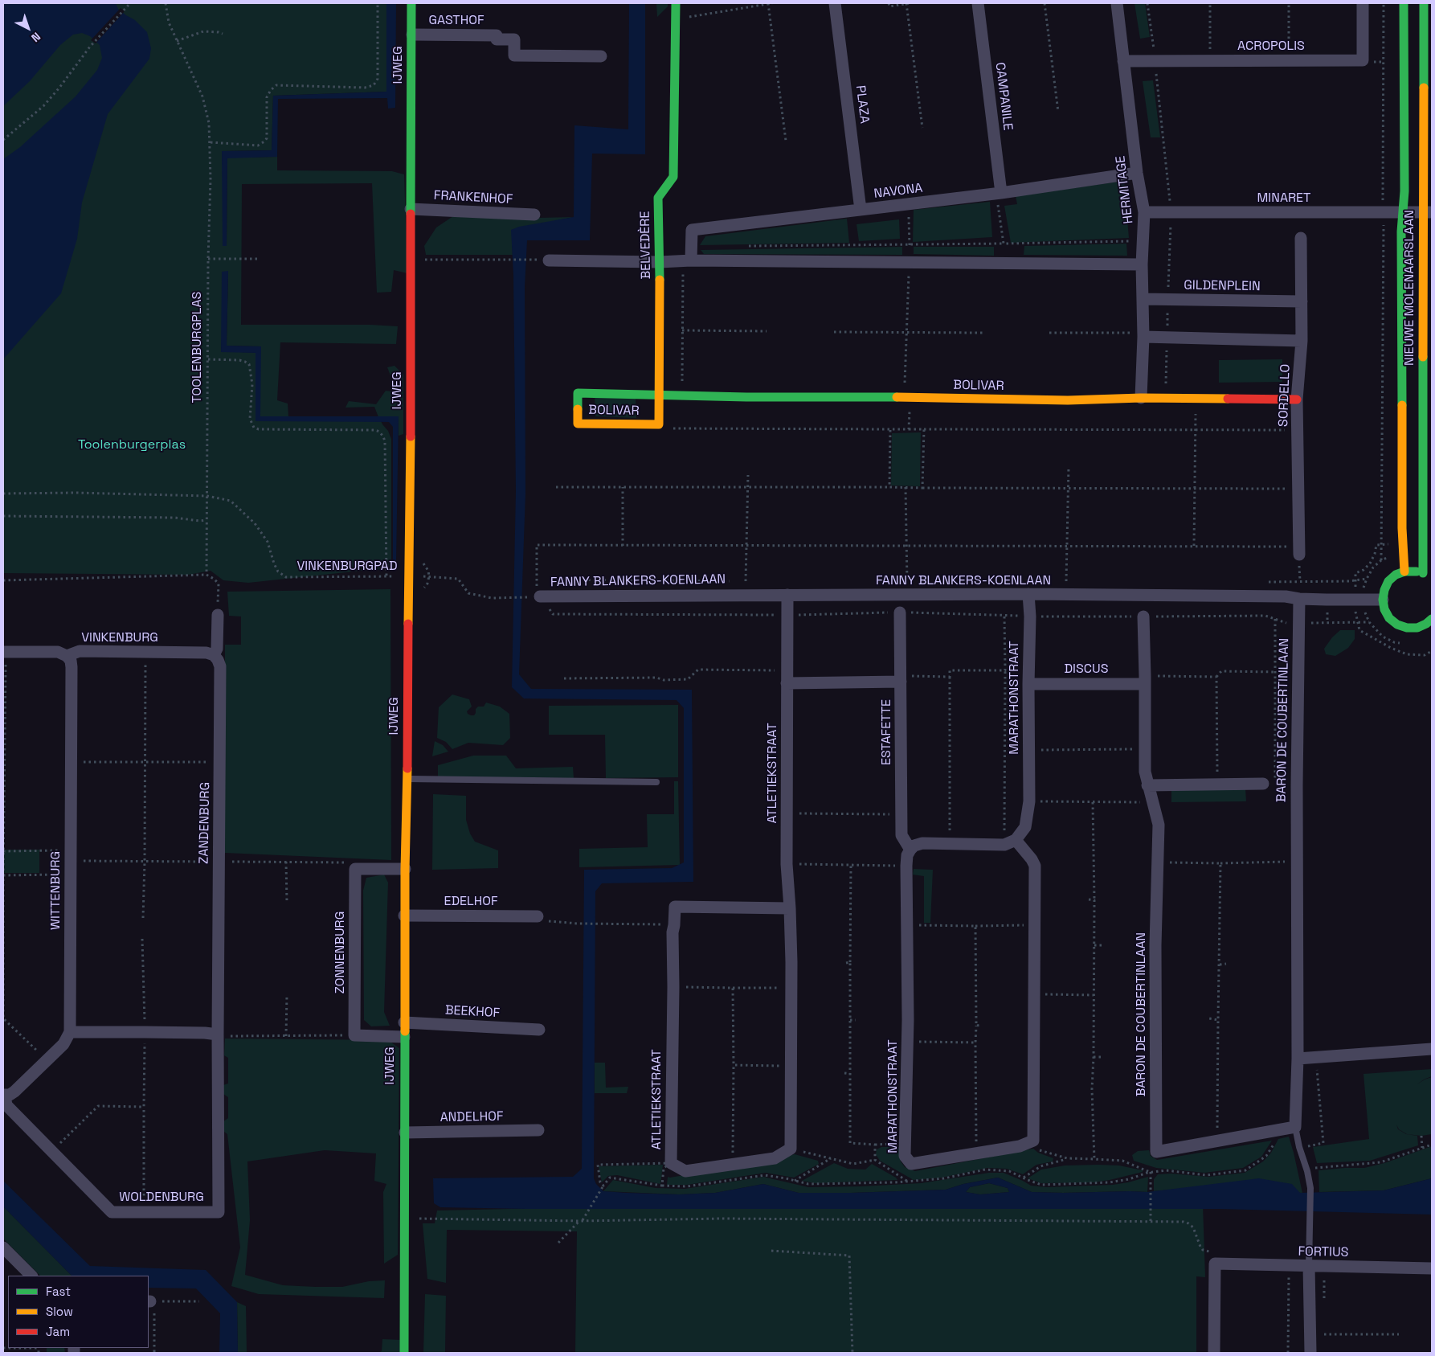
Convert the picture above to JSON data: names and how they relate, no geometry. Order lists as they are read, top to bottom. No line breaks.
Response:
{"streets":{"street":["GASTHOF","ACROPOLIS","IJWEG","CAMPANILE","PLAZA","HERMITAGE","NAVONA","FRANKENHOF","MINARET","BELVEDÈRE","GILDENPLEIN","NIEUWE MOLENAARSLAAN","BOLIVAR","SORDELLO","FANNY BLANKERS-KOENLAAN","VINKENBURG","DISCUS","MARATHONSTRAAT","BARON DE COUBERTINLAAN","ESTAFETTE","ATLETIEKSTRAAT","ZANDENBURG","WITTENBURG","EDELHOF","ZONNENBURG","BEEKHOF","ANDELHOF","WOLDENBURG","FORTIUS"],"path":["TOOLENBURGPLAS","VINKENBURGPAD"]},"crossings":[["GASTHOF","IJWEG"],["ACROPOLIS","HERMITAGE"],["IJWEG","FRANKENHOF"],["IJWEG","VINKENBURGPAD"],["IJWEG","EDELHOF"],["IJWEG","BEEKHOF"],["IJWEG","ANDELHOF"],["CAMPANILE","NAVONA"],["PLAZA","NAVONA"],["HERMITAGE","NAVONA"],["HERMITAGE","MINARET"],["HERMITAGE","GILDENPLEIN"],["HERMITAGE","BOLIVAR"],["MINARET","NIEUWE MOLENAARSLAAN"],["BELVEDÈRE","BOLIVAR"],["GILDENPLEIN","SORDELLO"],["TOOLENBURGPLAS","VINKENBURGPAD"],["BOLIVAR","SORDELLO"],["VINKENBURGPAD","FANNY BLANKERS-KOENLAAN"],["FANNY BLANKERS-KOENLAAN","MARATHONSTRAAT"],["FANNY BLANKERS-KOENLAAN","BARON DE COUBERTINLAAN"],["FANNY BLANKERS-KOENLAAN","ESTAFETTE"],["FANNY BLANKERS-KOENLAAN","ATLETIEKSTRAAT"],["VINKENBURG","ZANDENBURG"],["VINKENBURG","WITTENBURG"],["DISCUS","MARATHONSTRAAT"],["MARATHONSTRAAT","ESTAFETTE"],["ZANDENBURG","WOLDENBURG"]],"parks":["Toolenburgerplas"],"legend":["Fast","Slow","Jam"],"north":"bottom right"}
